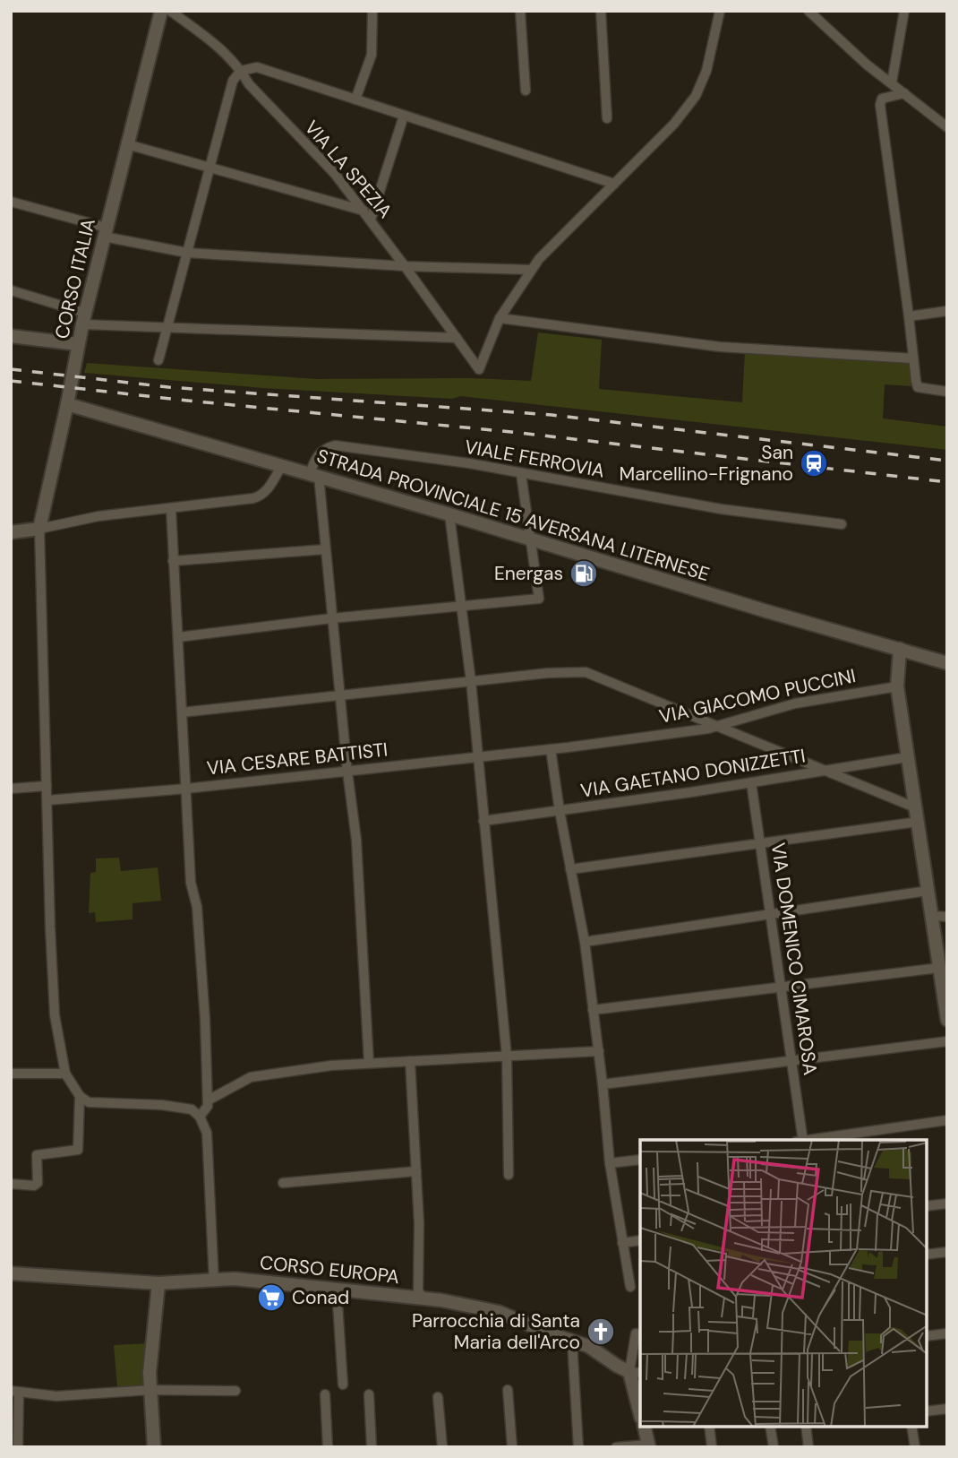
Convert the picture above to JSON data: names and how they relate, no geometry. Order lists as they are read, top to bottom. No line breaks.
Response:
{"streets":{"street":["VIA LA SPEZIA","CORSO ITALIA","VIALE FERROVIA","STRADA PROVINCIALE 15 AVERSANA LITERNESE","VIA GIACOMO PUCCINI","VIA CESARE BATTISTI","VIA GAETANO DONIZZETTI","VIA DOMENICO CIMAROSA","CORSO EUROPA"]},"crossings":[["CORSO ITALIA","STRADA PROVINCIALE 15 AVERSANA LITERNESE"],["VIALE FERROVIA","STRADA PROVINCIALE 15 AVERSANA LITERNESE"],["VIA GIACOMO PUCCINI","VIA CESARE BATTISTI"],["VIA GAETANO DONIZZETTI","VIA DOMENICO CIMAROSA"]],"places":{"station":["San Marcellino-Frignano"],"fuel station":["Energas"],"supermarket":["Conad"],"church":["Parrocchia di Santa Maria dell'Arco"]}}
